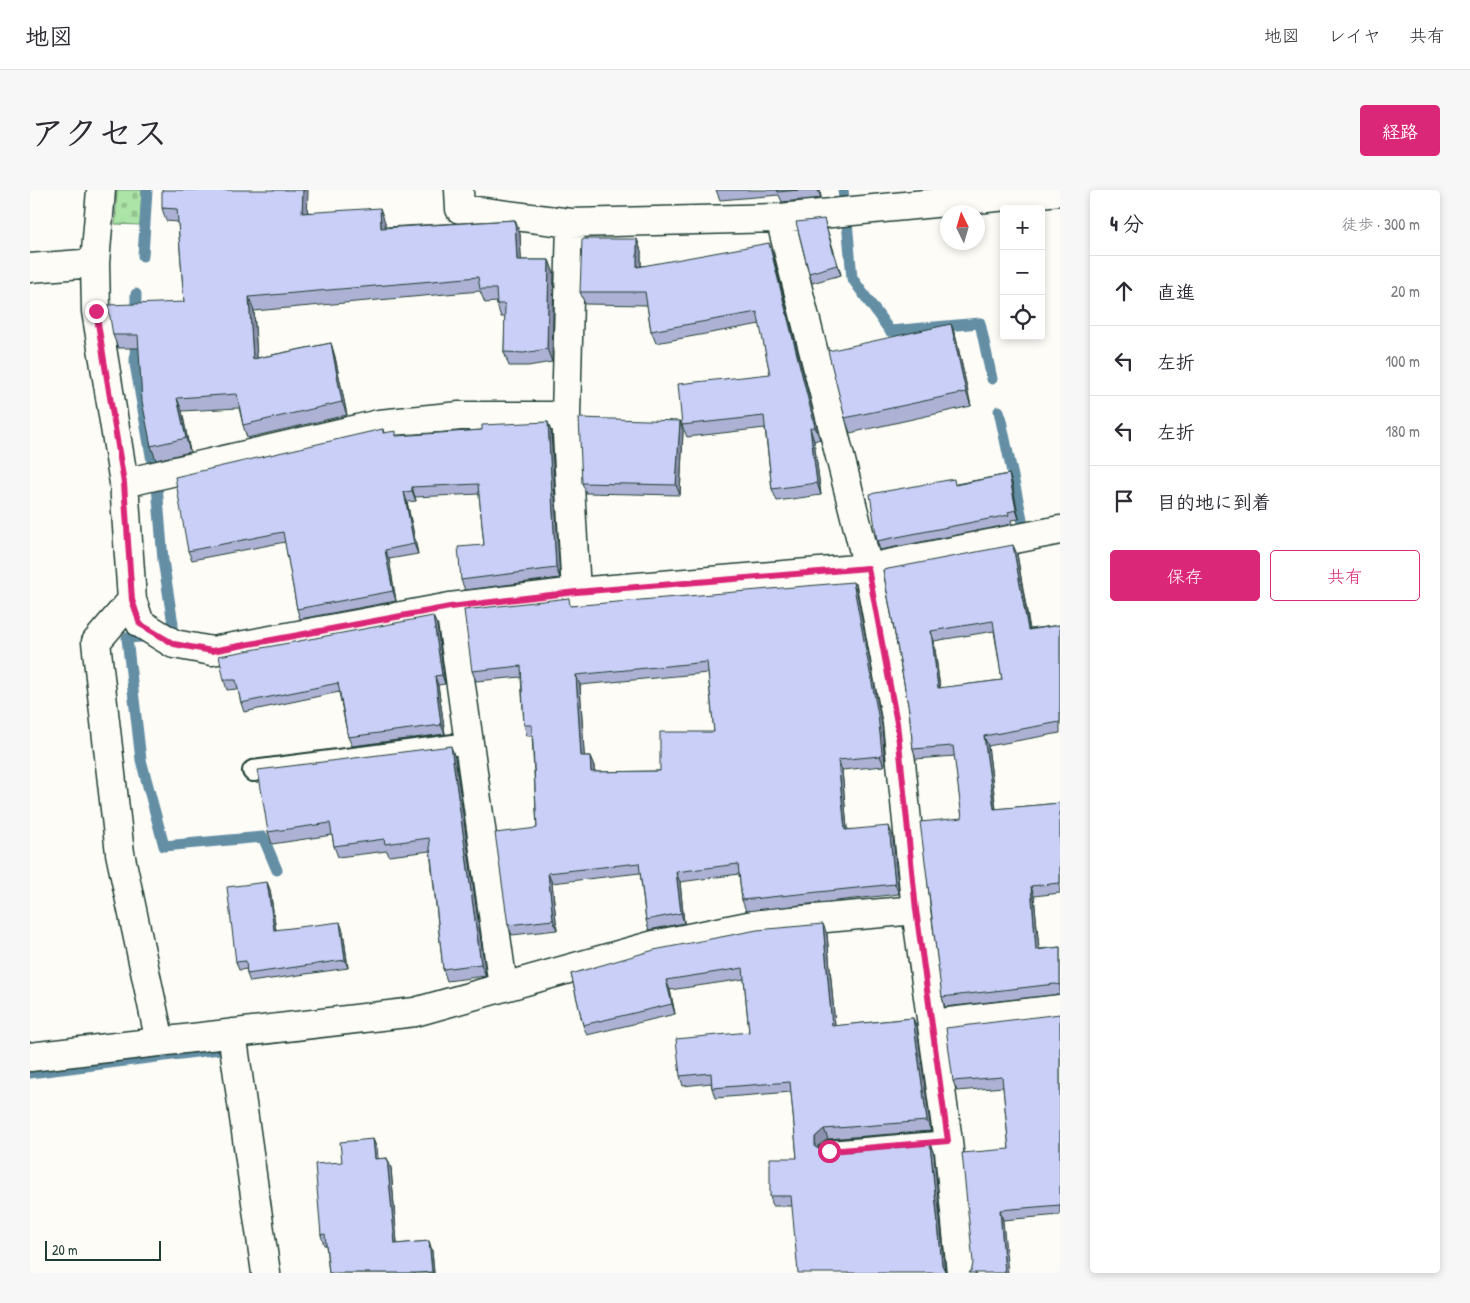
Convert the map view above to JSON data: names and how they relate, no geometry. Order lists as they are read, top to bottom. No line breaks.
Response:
{"scale_bar":"20 m","north":"top","page":{"header":"地図","nav":["地図","レイヤ","共有"],"title":"アクセス","buttons":["経路",["保存","共有"]],"heading":["4 分","徒歩 · 300 m"],"map_buttons":["+","−"],"list":[["直進","20 m"],["左折","100 m"],["左折","180 m"],"目的地に到着"],"scale":"20 m"}}
